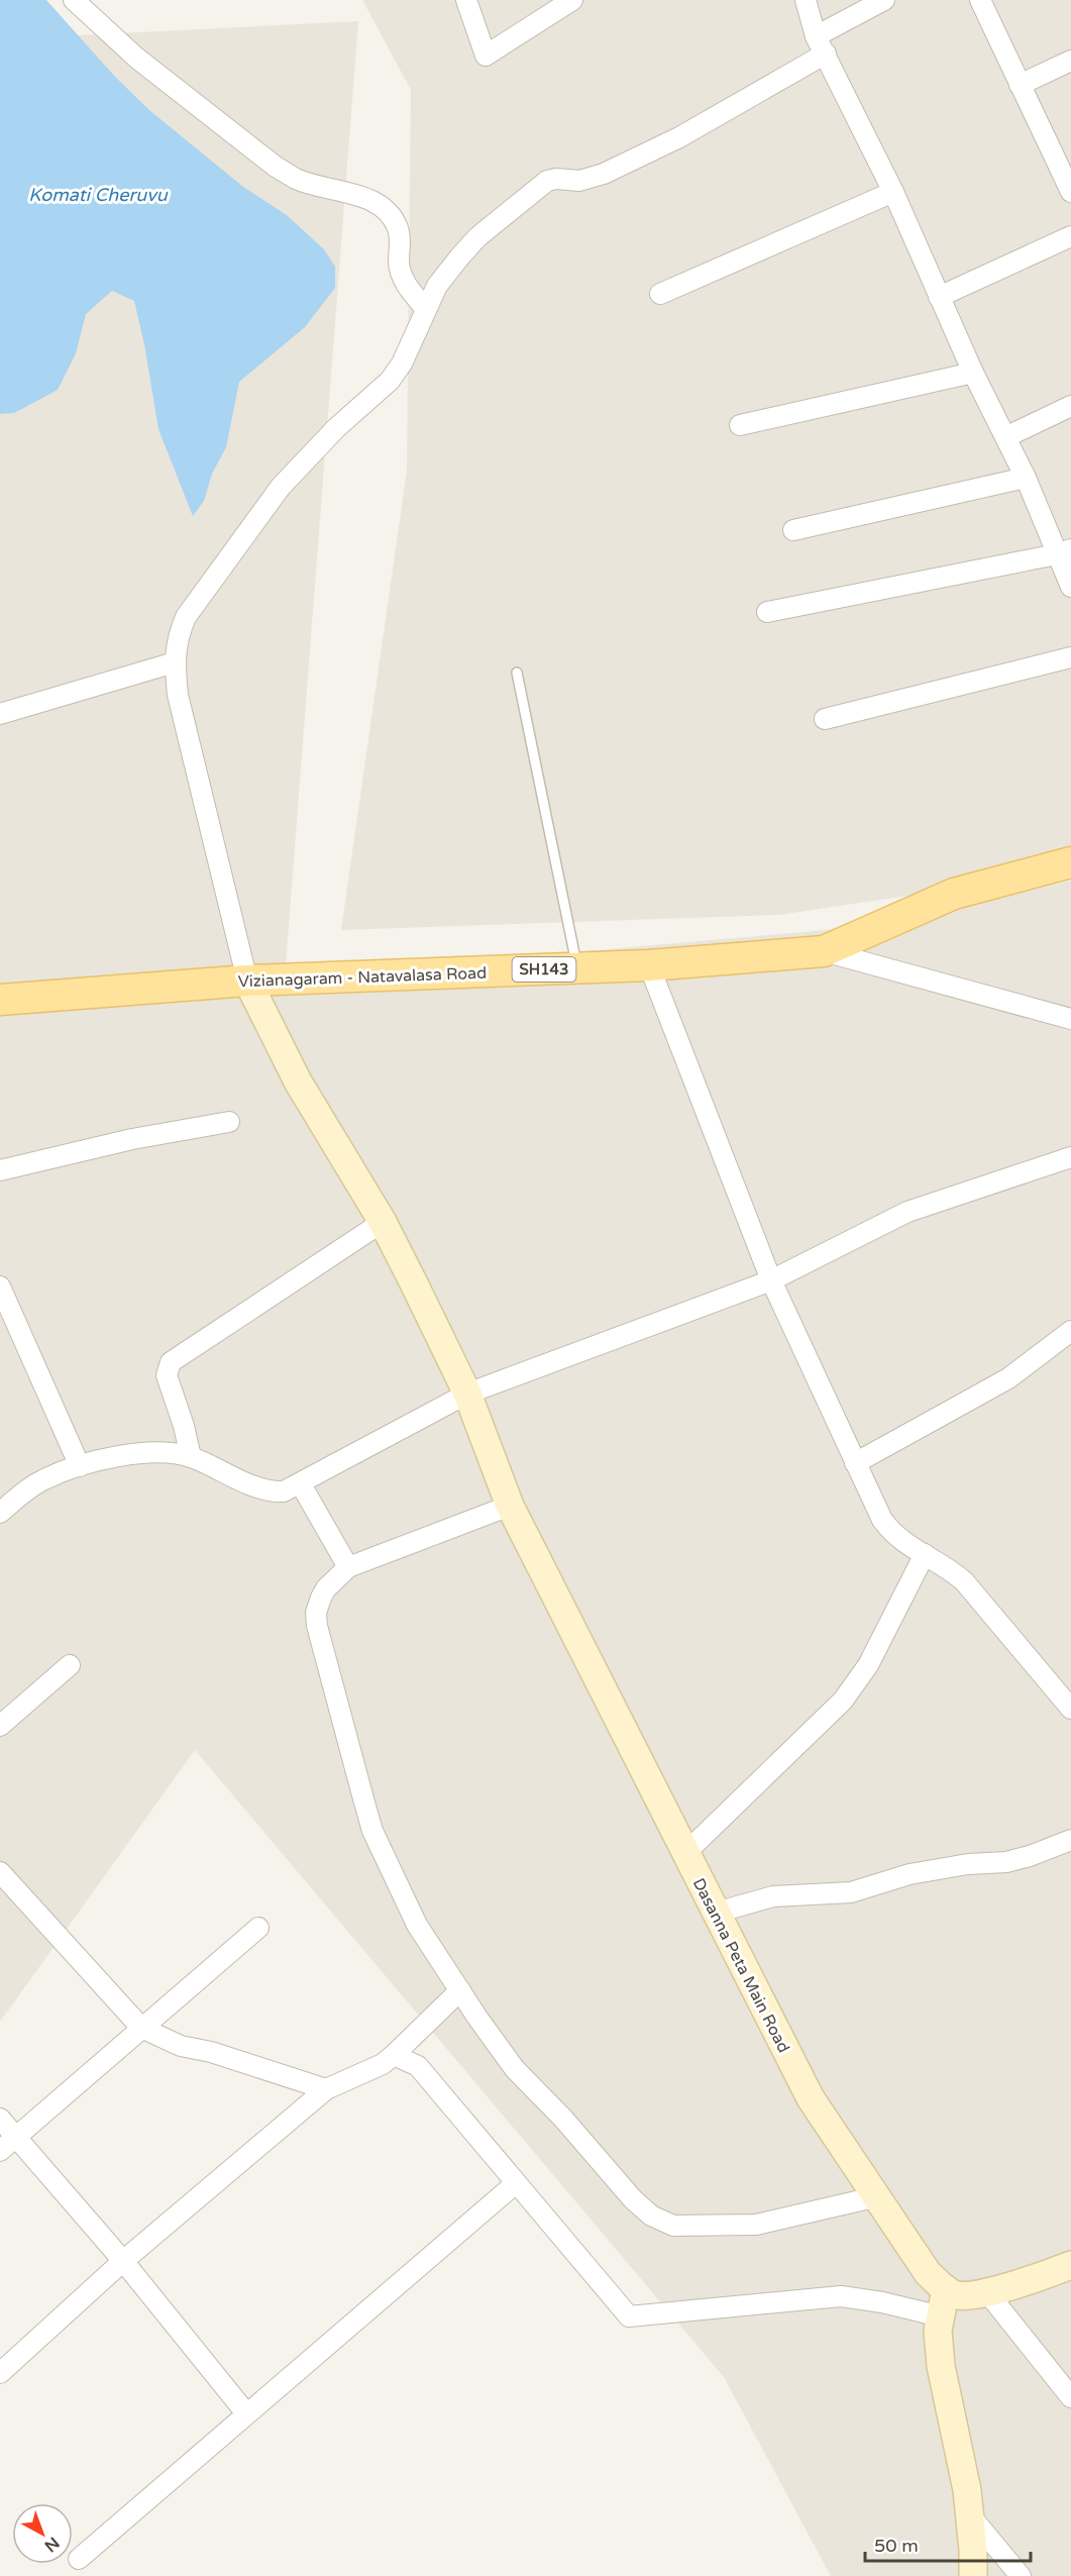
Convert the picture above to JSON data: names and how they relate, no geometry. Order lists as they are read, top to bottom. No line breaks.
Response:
{"streets":{"main road":["SH143","Vizianagaram - Natavalasa Road"],"street":["Dasanna Peta Main Road"]},"crossings":[["Vizianagaram - Natavalasa Road","Dasanna Peta Main Road"]],"water":["Komati Cheruvu"],"scale_bar":"50 m","north":"bottom right"}
